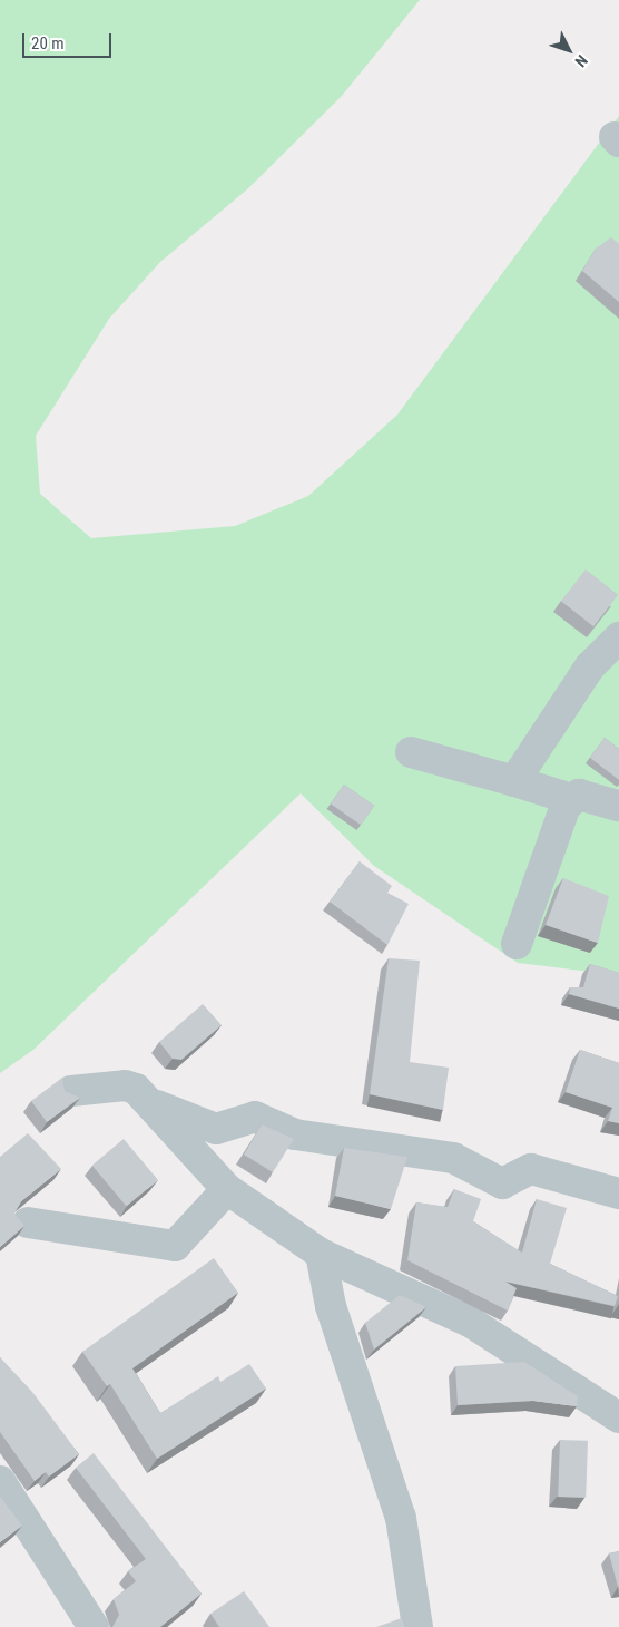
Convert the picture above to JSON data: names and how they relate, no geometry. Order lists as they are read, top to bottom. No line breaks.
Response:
{"scale_bar":"20 m","north":"bottom right"}
